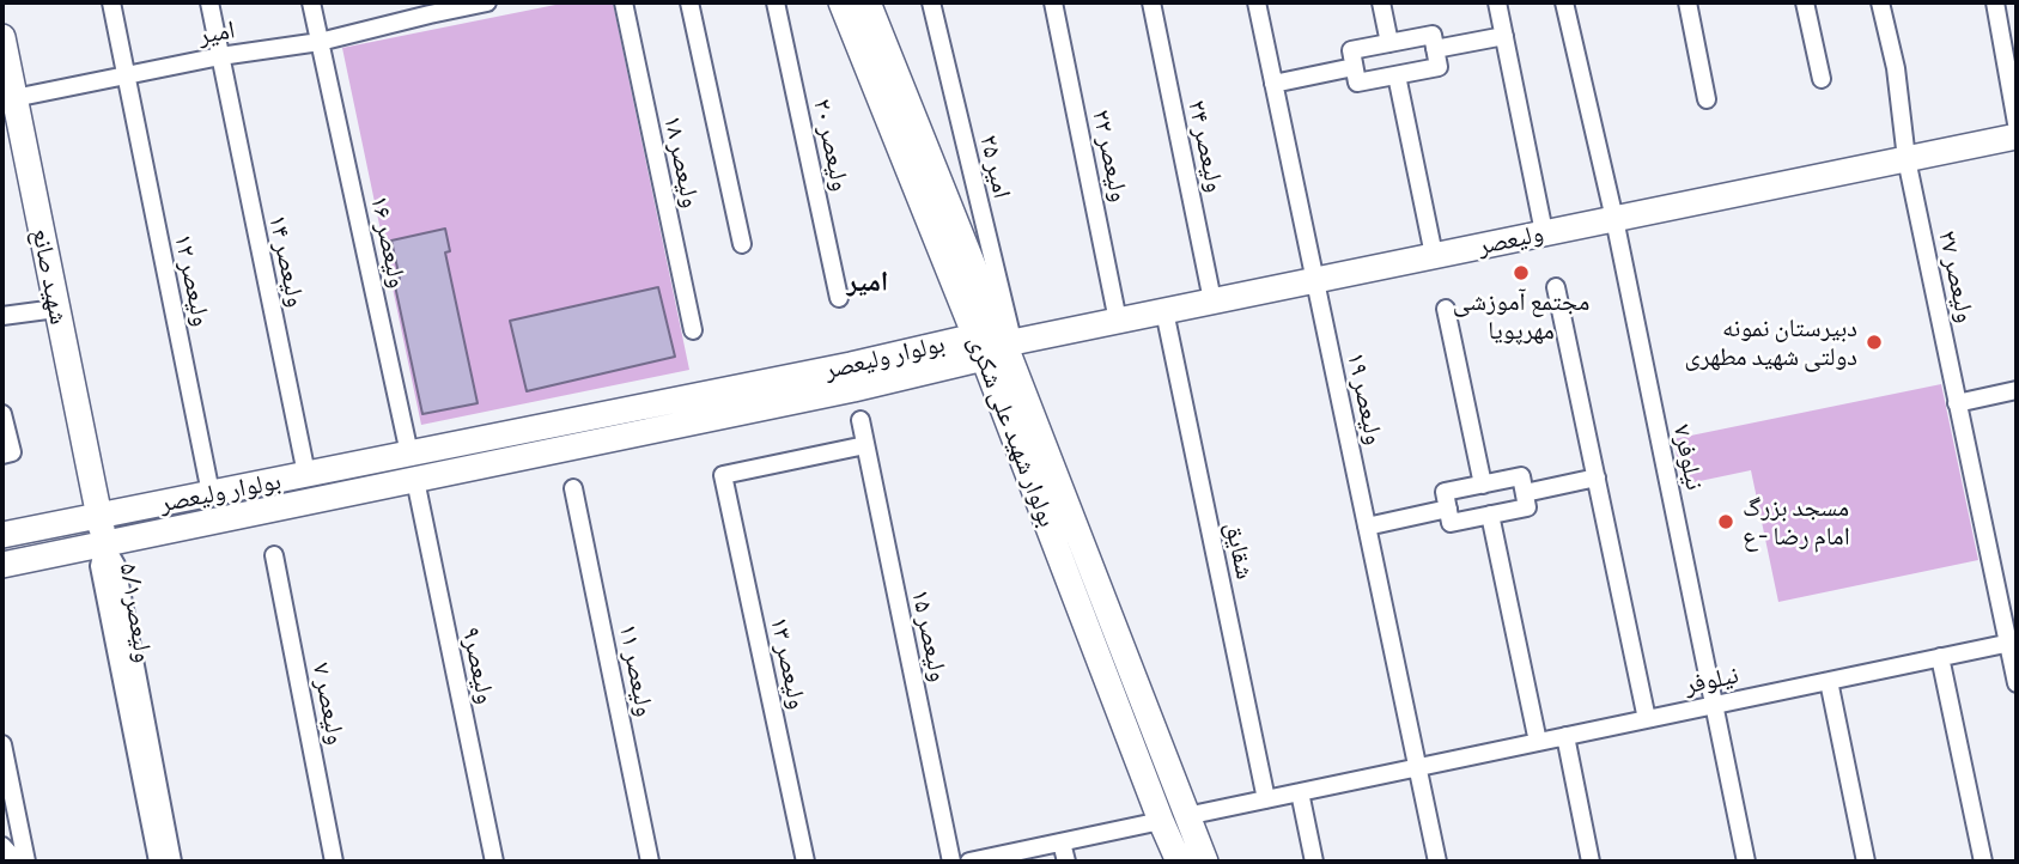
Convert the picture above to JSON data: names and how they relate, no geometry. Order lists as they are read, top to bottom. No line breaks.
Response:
{"streets":{"street":["امیر","ولیعصر ۲۰","ولیعصر ۲۴","ولیعصر ۲۲","ولیعصر ۱۸","امیر ۲۵","ولیعصر","ولیعصر ۱۶","ولیعصر ۱۴","شهید صانع","ولیعصر ۲۷","ولیعصر ۱۲","بولوار ولیعصر","ولیعصر ۱۹","بولوار شهید علی شکری","نیلوفر۷","شقایق","ولیعصر۵/۱","ولیعصر ۱۵","ولیعصر ۱۳","ولیعصر۹","ولیعصر ۱۱","نیلوفر","ولیعصر ۷"]},"crossings":[["امیر","ولیعصر ۱۶"],["امیر","ولیعصر ۱۴"],["امیر","شهید صانع"],["امیر","ولیعصر ۱۲"],["ولیعصر ۲۴","ولیعصر"],["ولیعصر ۲۲","ولیعصر"],["امیر ۲۵","ولیعصر"],["امیر ۲۵","بولوار ولیعصر"],["امیر ۲۵","بولوار شهید علی شکری"],["ولیعصر","ولیعصر ۲۷"],["ولیعصر","بولوار ولیعصر"],["ولیعصر","ولیعصر ۱۹"],["ولیعصر","بولوار شهید علی شکری"],["ولیعصر","نیلوفر۷"],["ولیعصر","شقایق"],["ولیعصر ۱۶","بولوار ولیعصر"],["ولیعصر ۱۴","بولوار ولیعصر"],["شهید صانع","بولوار ولیعصر"],["شهید صانع","ولیعصر۵/۱"],["ولیعصر ۲۷","نیلوفر"],["ولیعصر ۱۲","بولوار ولیعصر"],["بولوار ولیعصر","بولوار شهید علی شکری"],["بولوار ولیعصر","ولیعصر۵/۱"],["بولوار ولیعصر","ولیعصر۹"],["ولیعصر ۱۹","نیلوفر"],["بولوار شهید علی شکری","نیلوفر"],["نیلوفر۷","نیلوفر"],["شقایق","نیلوفر"],["ولیعصر ۱۵","ولیعصر ۱۳"]],"districts":["امیر"],"places":["مجتمع آموزشی مهرپویا","دبیرستان نمونه دولتی شهید مطهری","مسجد بزرگ امام رضا -ع"]}
